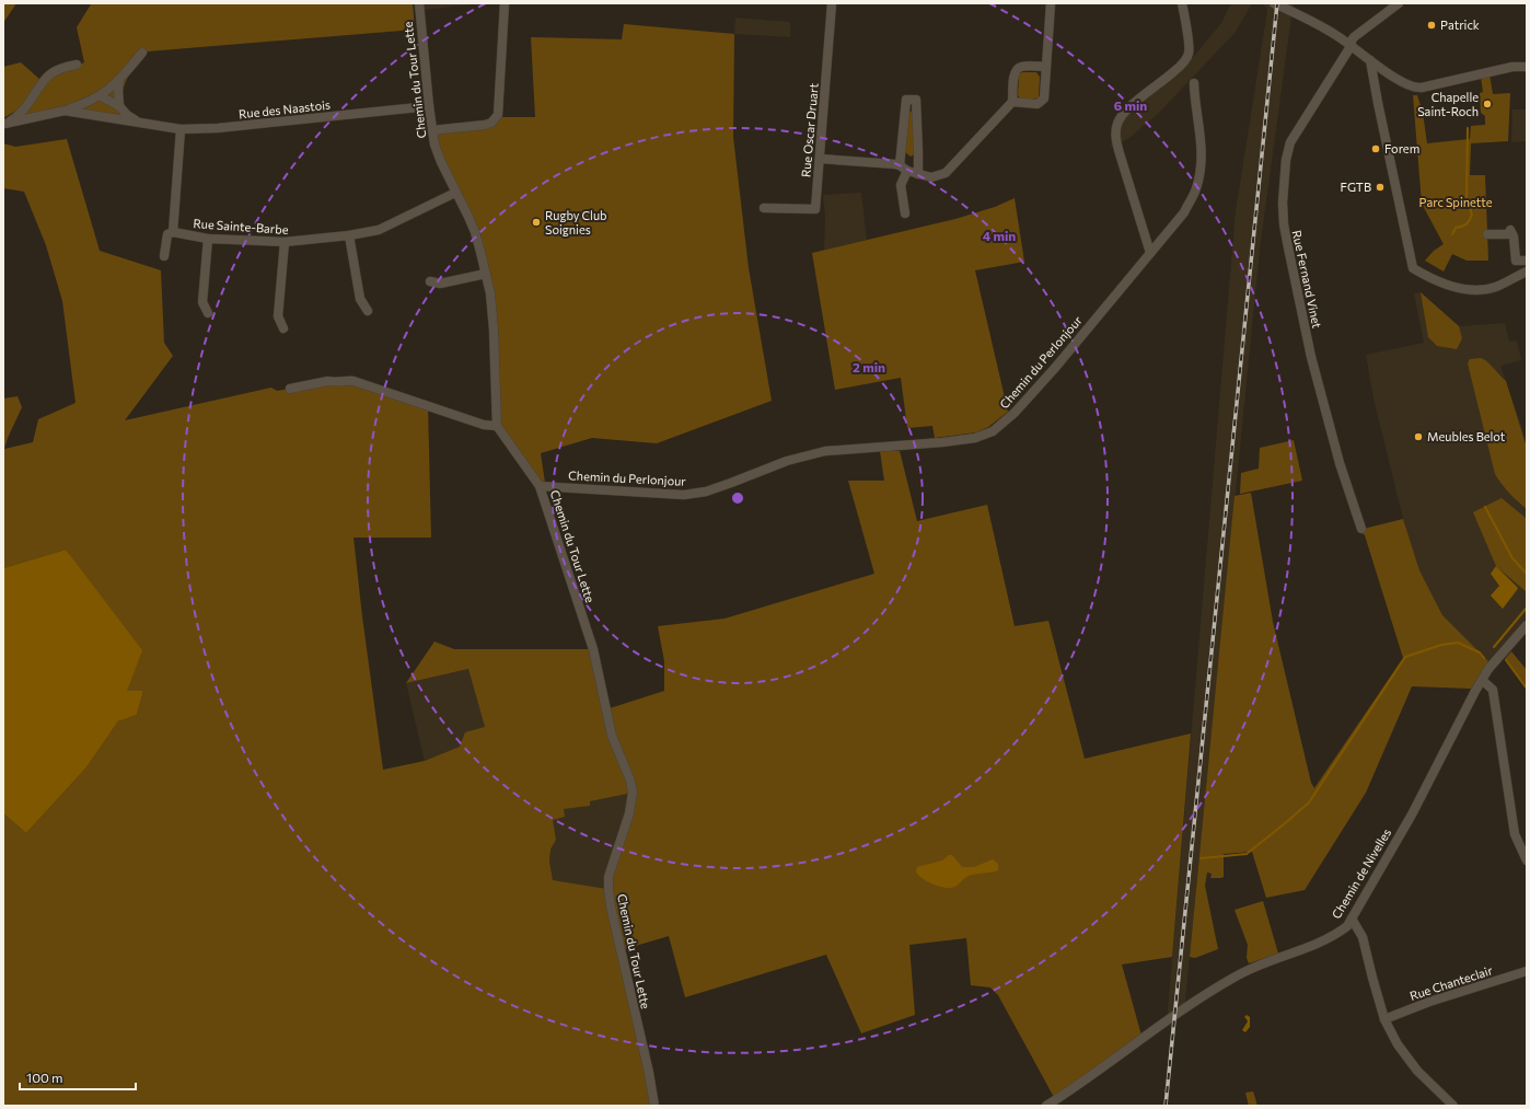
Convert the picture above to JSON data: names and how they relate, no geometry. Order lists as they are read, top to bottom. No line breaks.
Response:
{"streets":{"street":["Chemin du Tour Lette","Rue des Naastois","Rue Oscar Druart","Rue Sainte-Barbe","Rue Fernand Vinet","Chemin du Perlonjour","Chemin de Nivelles","Rue Chanteclair"]},"crossings":[["Chemin du Tour Lette","Rue des Naastois"],["Chemin du Tour Lette","Rue Sainte-Barbe"],["Chemin du Tour Lette","Chemin du Perlonjour"]],"parks":["Parc Spinette"],"places":["Patrick","Chapelle Saint-Roch","Forem","FGTB","Rugby Club Soignies","Meubles Belot"],"scale_bar":"100 m","rings":["6 min","4 min","2 min"]}
